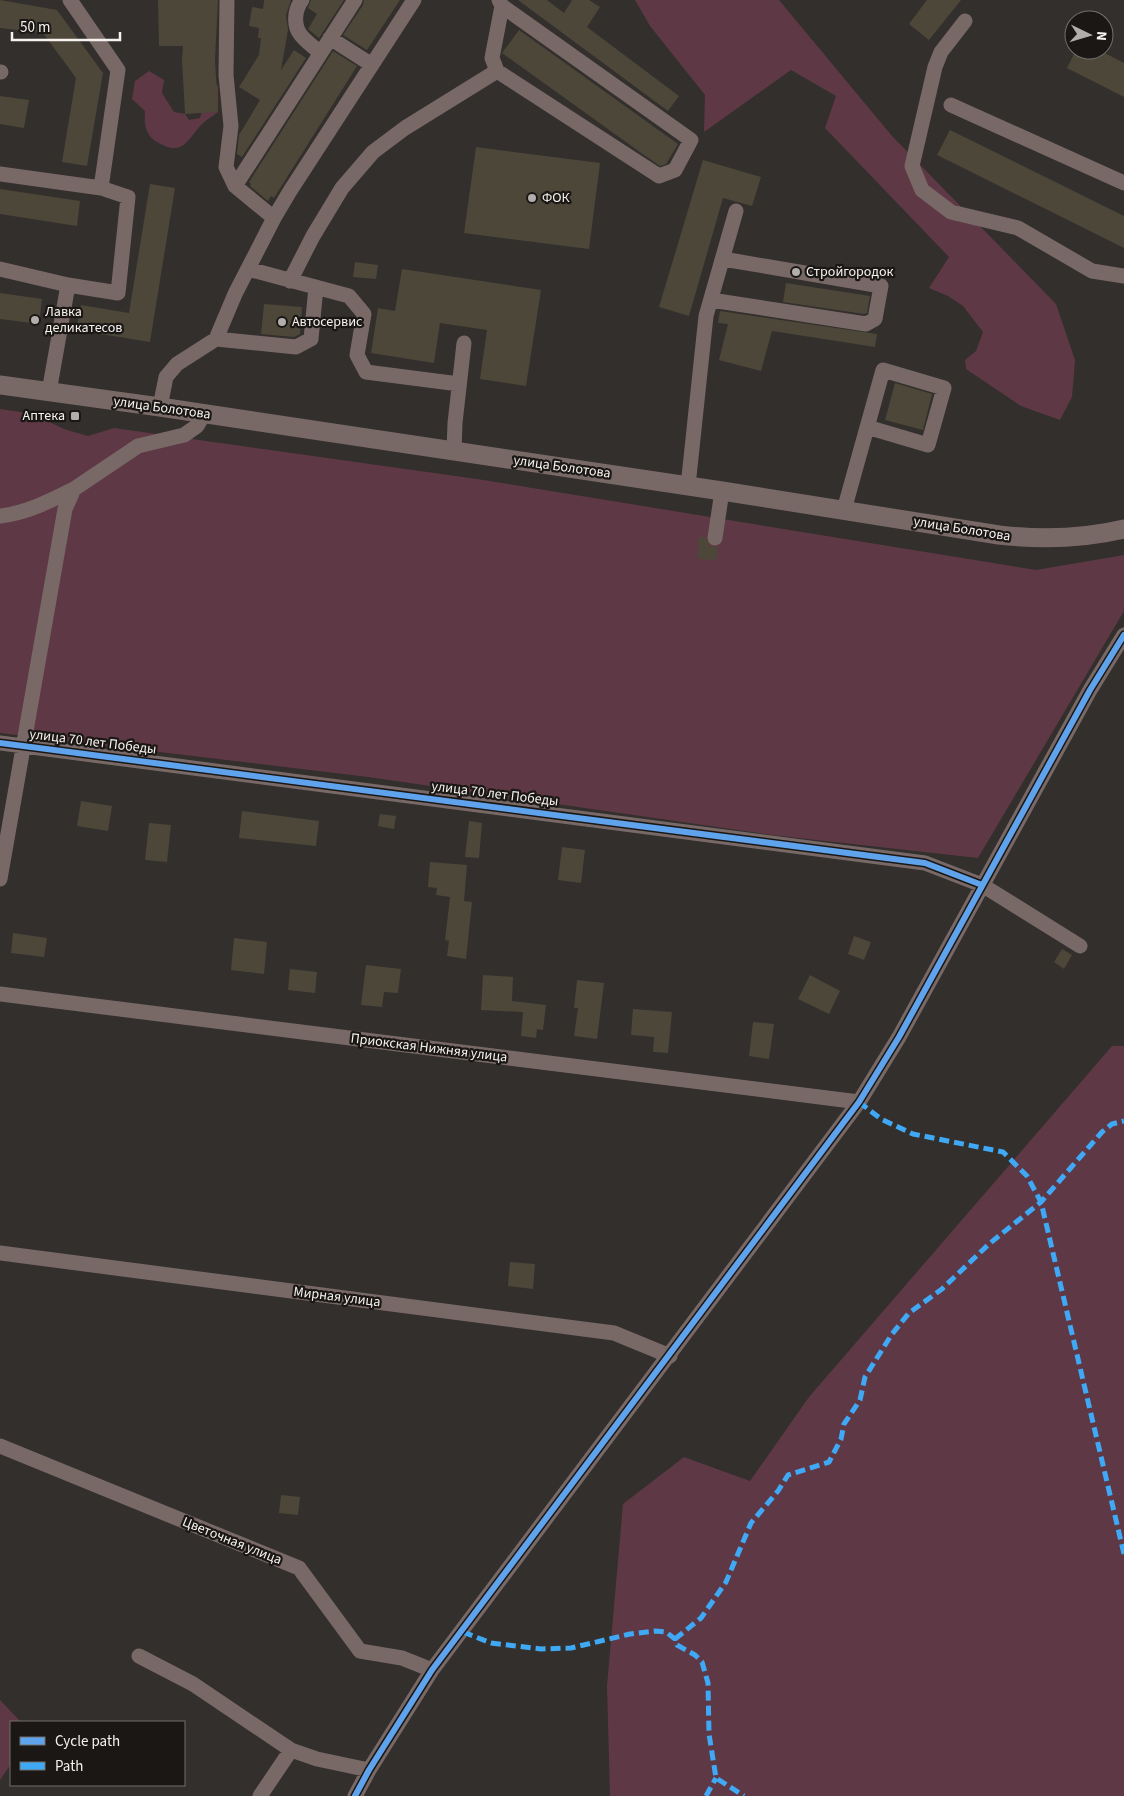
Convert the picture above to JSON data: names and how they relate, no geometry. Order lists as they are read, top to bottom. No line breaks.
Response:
{"streets":{"main road":["улица Болотова"],"street":["улица 70 лет Победы","Приокская Нижняя улица","Мирная улица","Цветочная улица"]},"places":{"other":["ФОК","Стройгородок","Лавка деликатесов","Автосервис"],"transit":["Аптека"]},"legend":["Cycle path","Path"],"scale_bar":"50 m","north":"right"}
